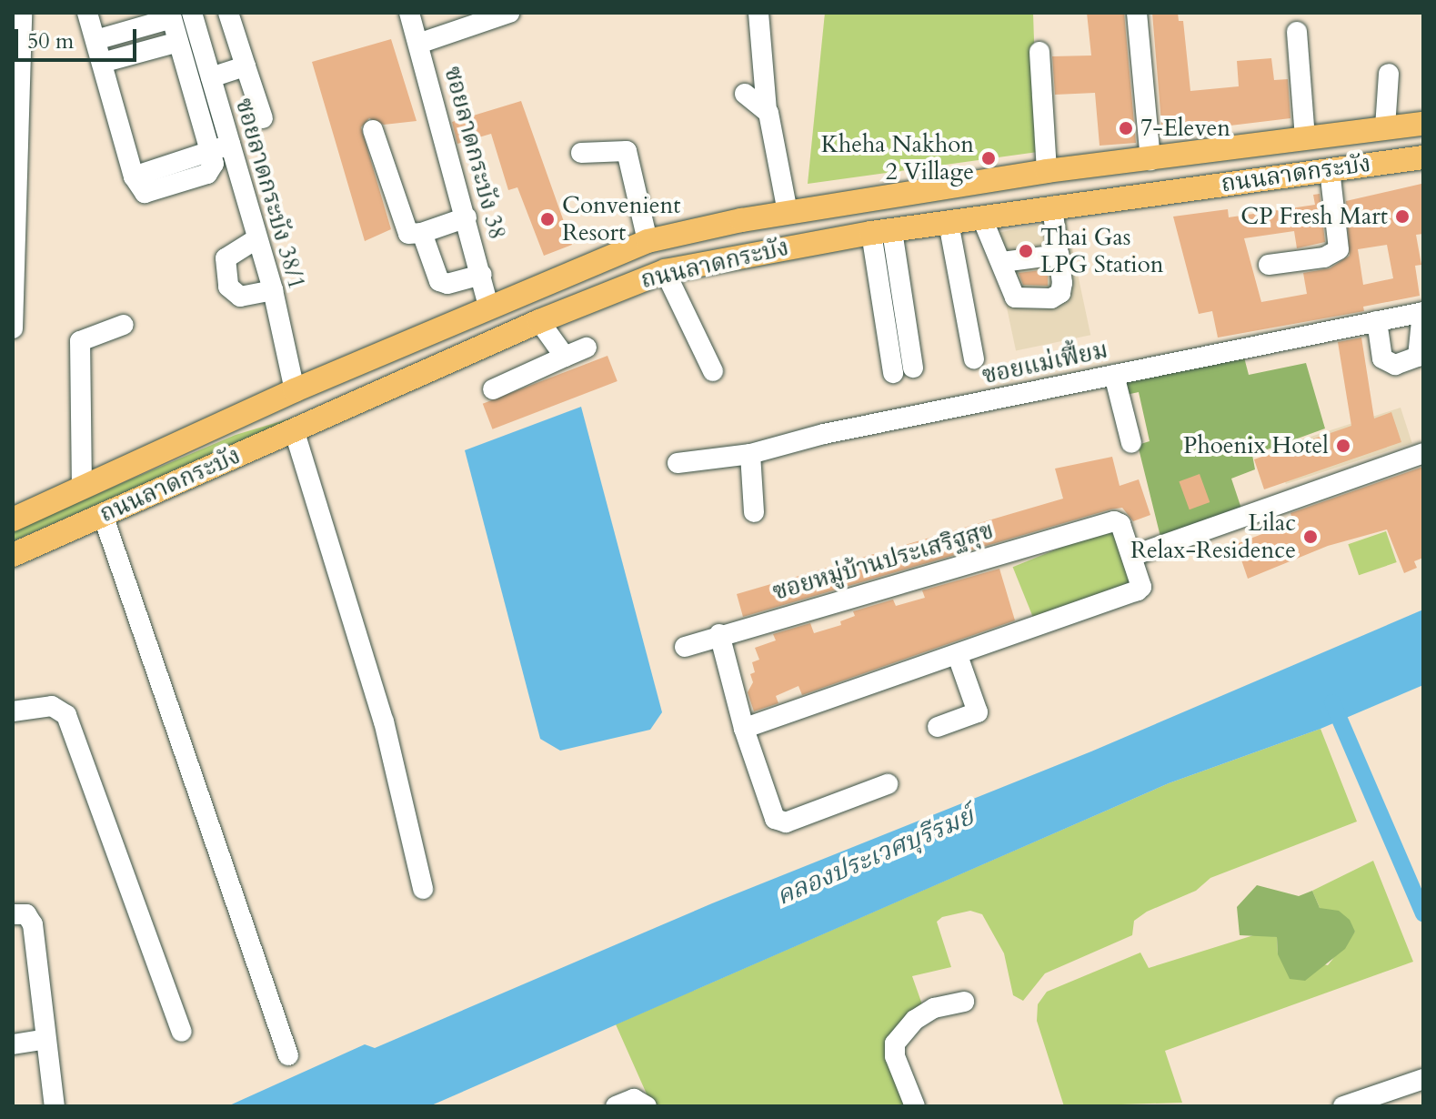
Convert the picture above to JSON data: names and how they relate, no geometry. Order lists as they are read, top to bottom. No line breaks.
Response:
{"streets":{"main road":["ถนนลาดกระบัง"],"street":["ซอยลาดกระบัง 38","ซอยลาดกระบัง 38/1","ซอยแม่เฟี้ยม","ซอยหมู่บ้านประเสริฐสุข"]},"crossings":[["ซอยลาดกระบัง 38","ถนนลาดกระบัง"],["ถนนลาดกระบัง","ซอยลาดกระบัง 38/1"]],"water":["คลองประเวศบุรีรมย์"],"places":["7-Eleven","Kheha Nakhon 2 Village","CP Fresh Mart","Convenient Resort","Thai Gas LPG Station","Phoenix Hotel","Lilac Relax-Residence"],"scale_bar":"50 m"}
